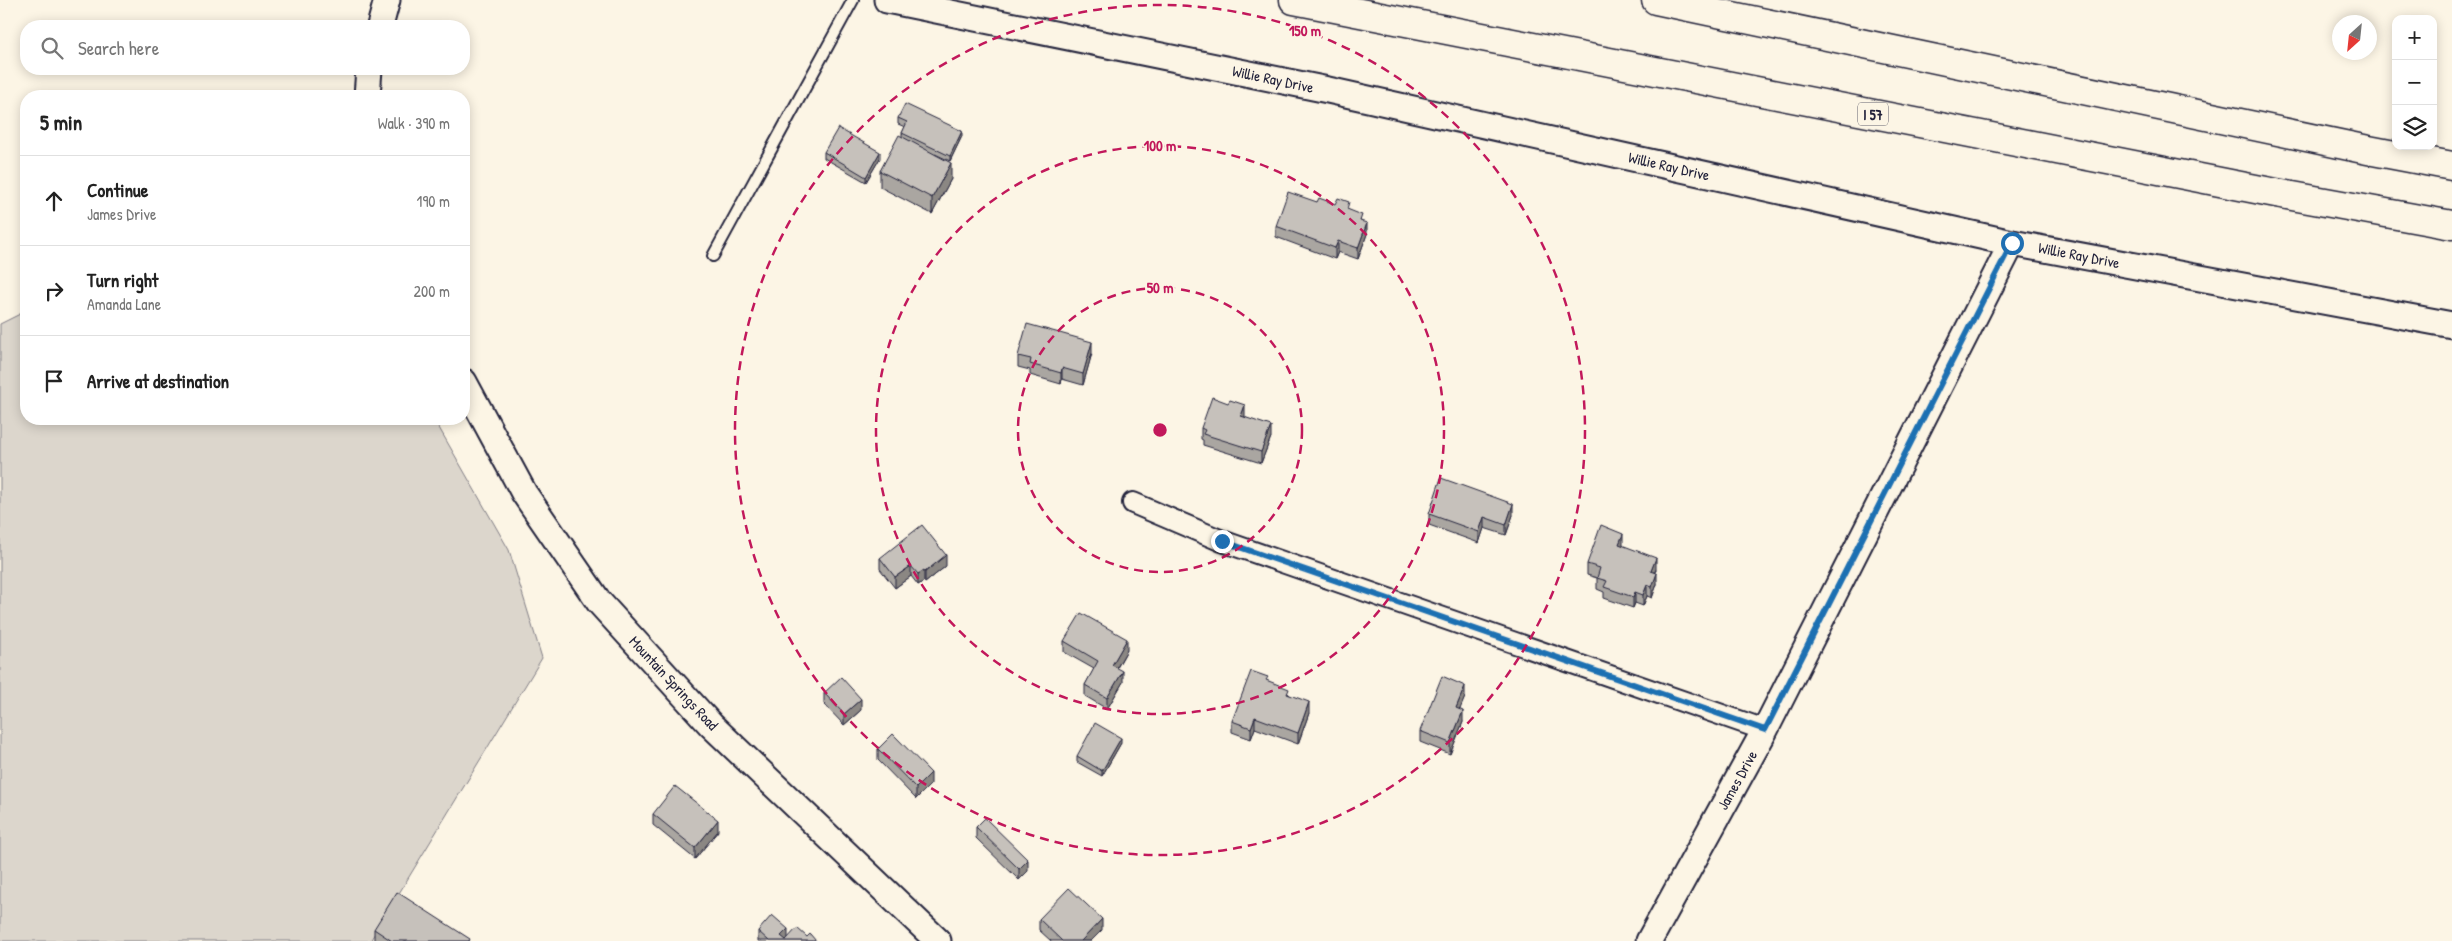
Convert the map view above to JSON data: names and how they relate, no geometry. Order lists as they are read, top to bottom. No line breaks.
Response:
{"streets":{"highway":["I 57"],"street":["Willie Ray Drive","Mountain Springs Road","James Drive"]},"crossings":[["Willie Ray Drive","James Drive"]],"north":"bottom left","page":{"map_buttons":["+","−"],"search":"Search here","heading":["5 min","Walk · 390 m"],"list":[["Continue","James Drive","190 m"],["Turn right","Amanda Lane","200 m"],"Arrive at destination"]},"rings":["150 m","100 m","50 m"]}
